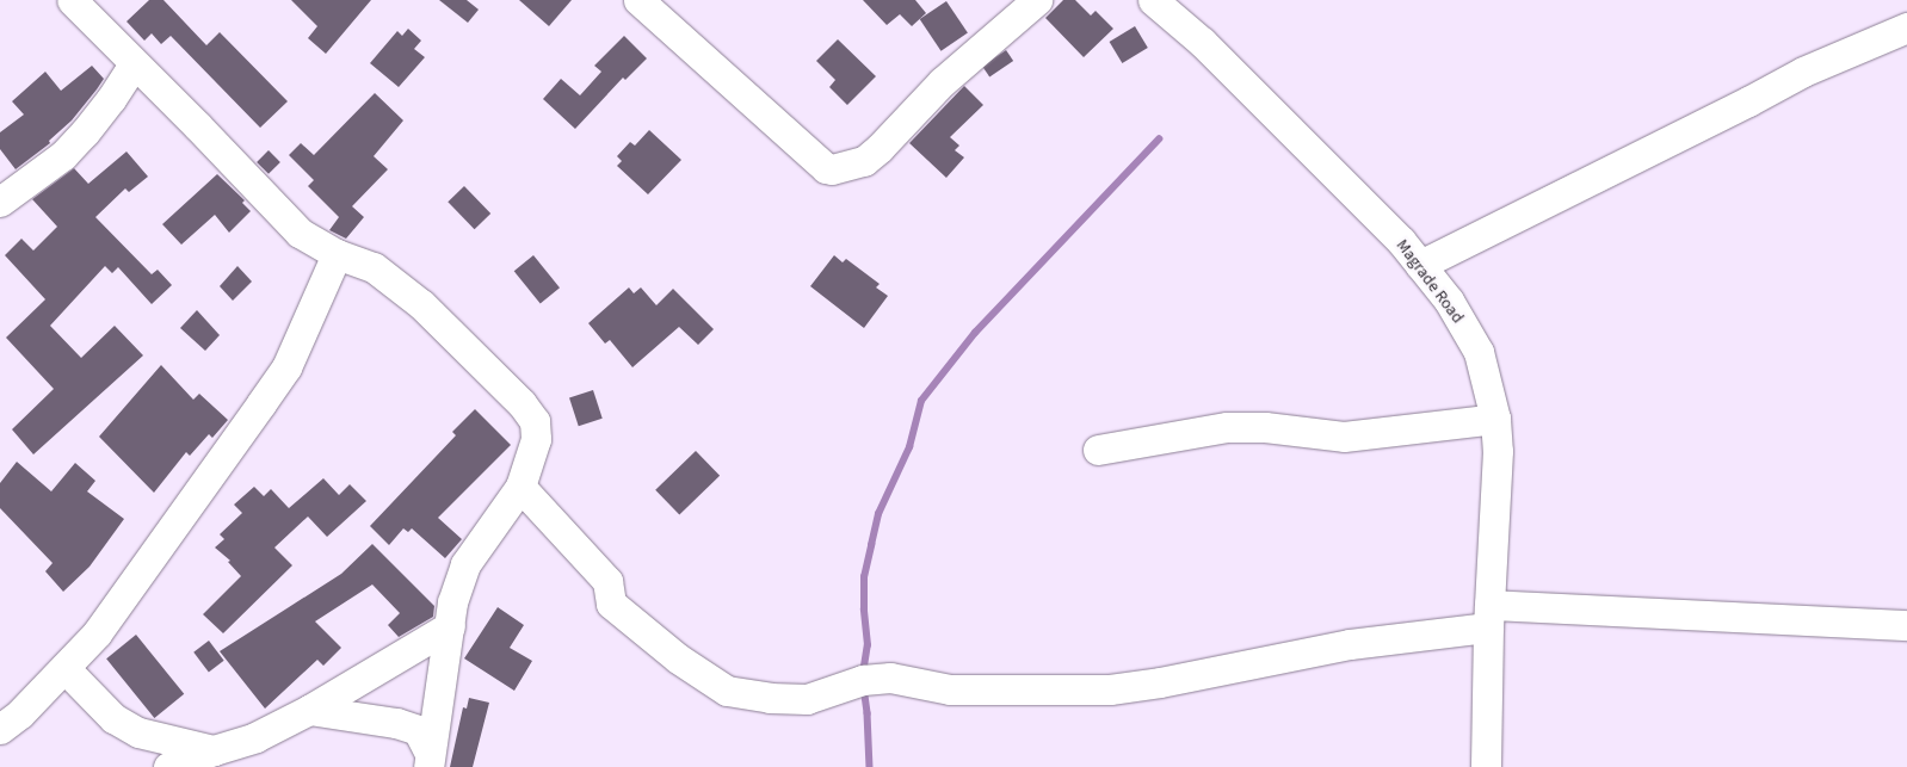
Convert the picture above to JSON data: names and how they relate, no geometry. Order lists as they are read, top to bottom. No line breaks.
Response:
{"streets":{"street":["Magrade Road"]}}
